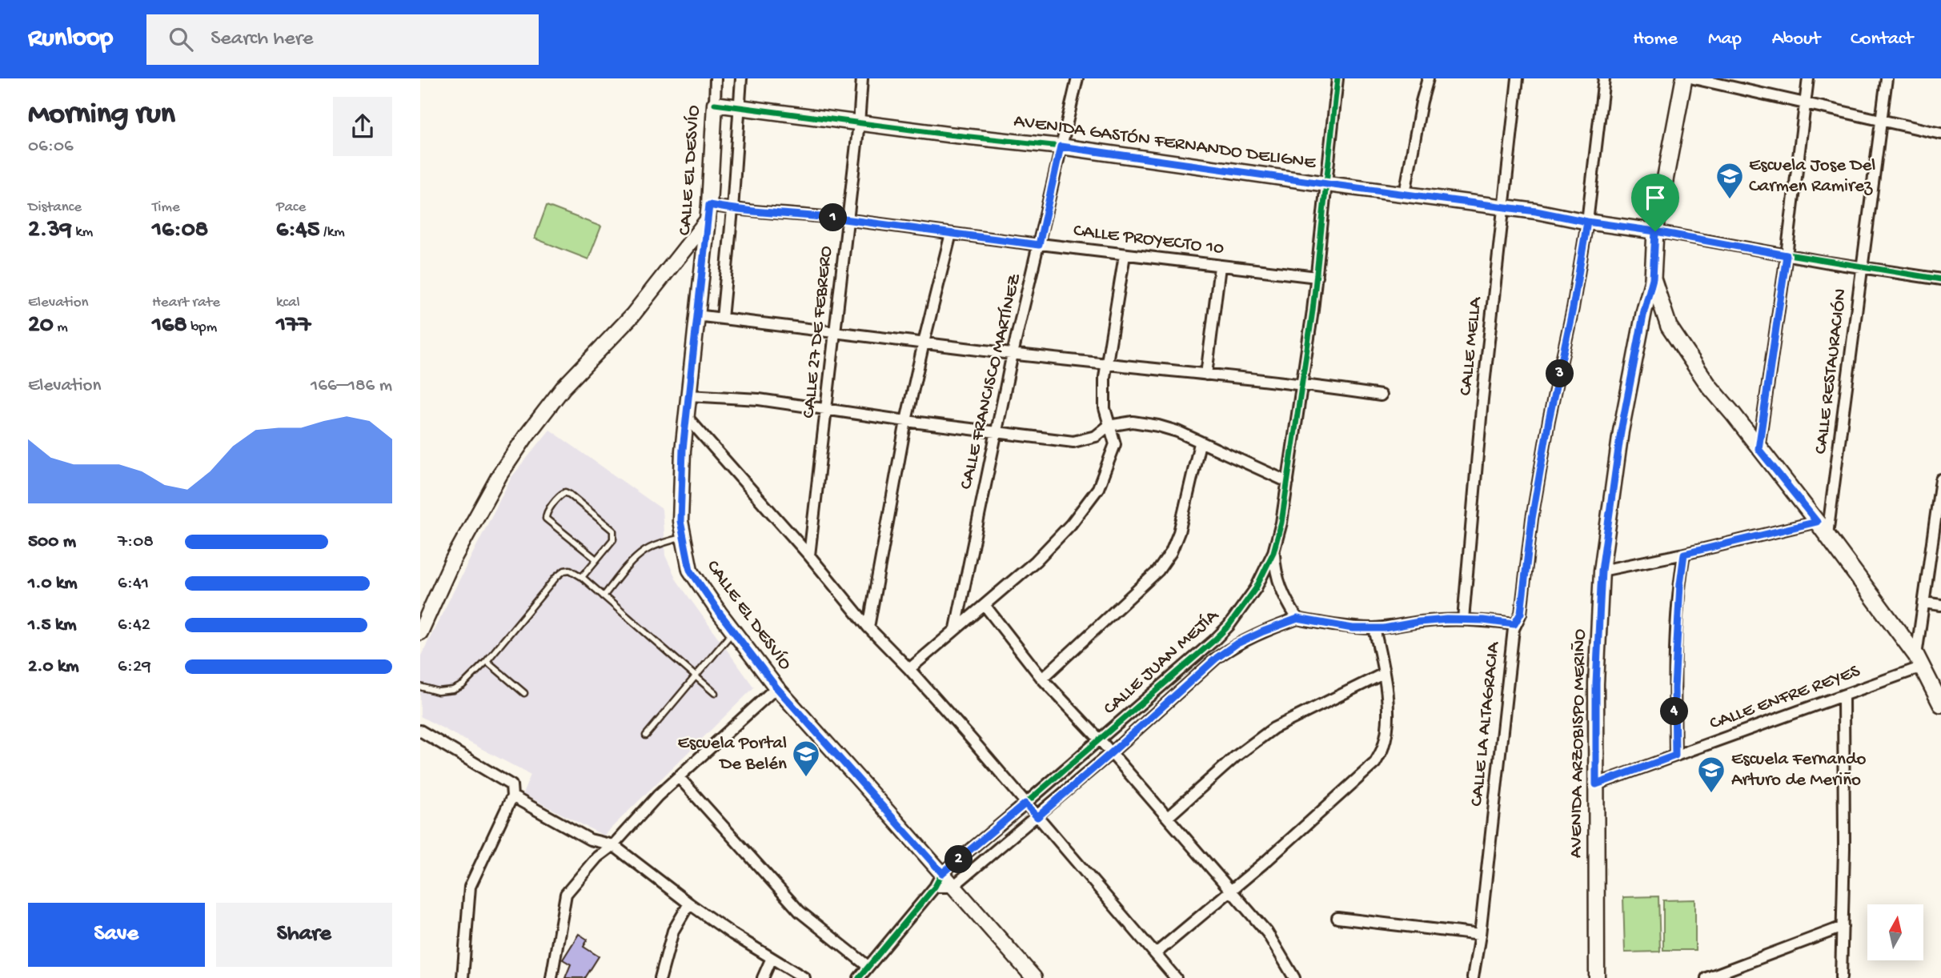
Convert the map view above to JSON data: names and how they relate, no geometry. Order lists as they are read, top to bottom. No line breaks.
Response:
{"streets":{"street":["AVENIDA GASTÓN FERNANDO DELIGNE","CALLE EL DESVÍO","CALLE PROYECTO 10","CALLE 27 DE FEBRERO","CALLE MELLA","CALLE RESTAURACIÓN","CALLE FRANCISCO MARTÍNEZ","CALLE JUAN MEJÍA","CALLE ENFRE REYES","CALLE LA ALTAGRACIA","AVENIDA ARZOBISPO MERIÑO"]},"crossings":[["AVENIDA GASTÓN FERNANDO DELIGNE","CALLE EL DESVÍO"],["AVENIDA GASTÓN FERNANDO DELIGNE","CALLE 27 DE FEBRERO"],["AVENIDA GASTÓN FERNANDO DELIGNE","CALLE MELLA"],["AVENIDA GASTÓN FERNANDO DELIGNE","CALLE RESTAURACIÓN"],["AVENIDA GASTÓN FERNANDO DELIGNE","CALLE FRANCISCO MARTÍNEZ"],["AVENIDA GASTÓN FERNANDO DELIGNE","CALLE JUAN MEJÍA"],["AVENIDA GASTÓN FERNANDO DELIGNE","CALLE LA ALTAGRACIA"],["CALLE EL DESVÍO","CALLE PROYECTO 10"],["CALLE EL DESVÍO","CALLE JUAN MEJÍA"],["CALLE PROYECTO 10","CALLE 27 DE FEBRERO"],["CALLE PROYECTO 10","CALLE FRANCISCO MARTÍNEZ"],["CALLE PROYECTO 10","CALLE JUAN MEJÍA"],["CALLE ENFRE REYES","AVENIDA ARZOBISPO MERIÑO"]],"places":{"school or university":["Escuela Jose Del Carmen Ramirez","Escuela Portal De Belén","Escuela Fernando Arturo de Meriño"]},"north":"top","page":{"header":"Runloop","search":"Search here","nav":["Home","Map","About","Contact"],"heading":["Morning run","06:06"],"stats":[["Distance","2.39 km"],["Time","16:08"],["Pace","6:45 /km"],["Elevation","20 m"],["Heart rate","168 bpm"],["kcal","177"]],"pins":["1","3","4","2"],"chart":["Elevation","166–186 m"],"list":[{"name":"500 m","note":"7:08"},{"name":"1.0 km","note":"6:41"},{"name":"1.5 km","note":"6:42"},{"name":"2.0 km","note":"6:29"}],"buttons":["Save","Share"]}}
